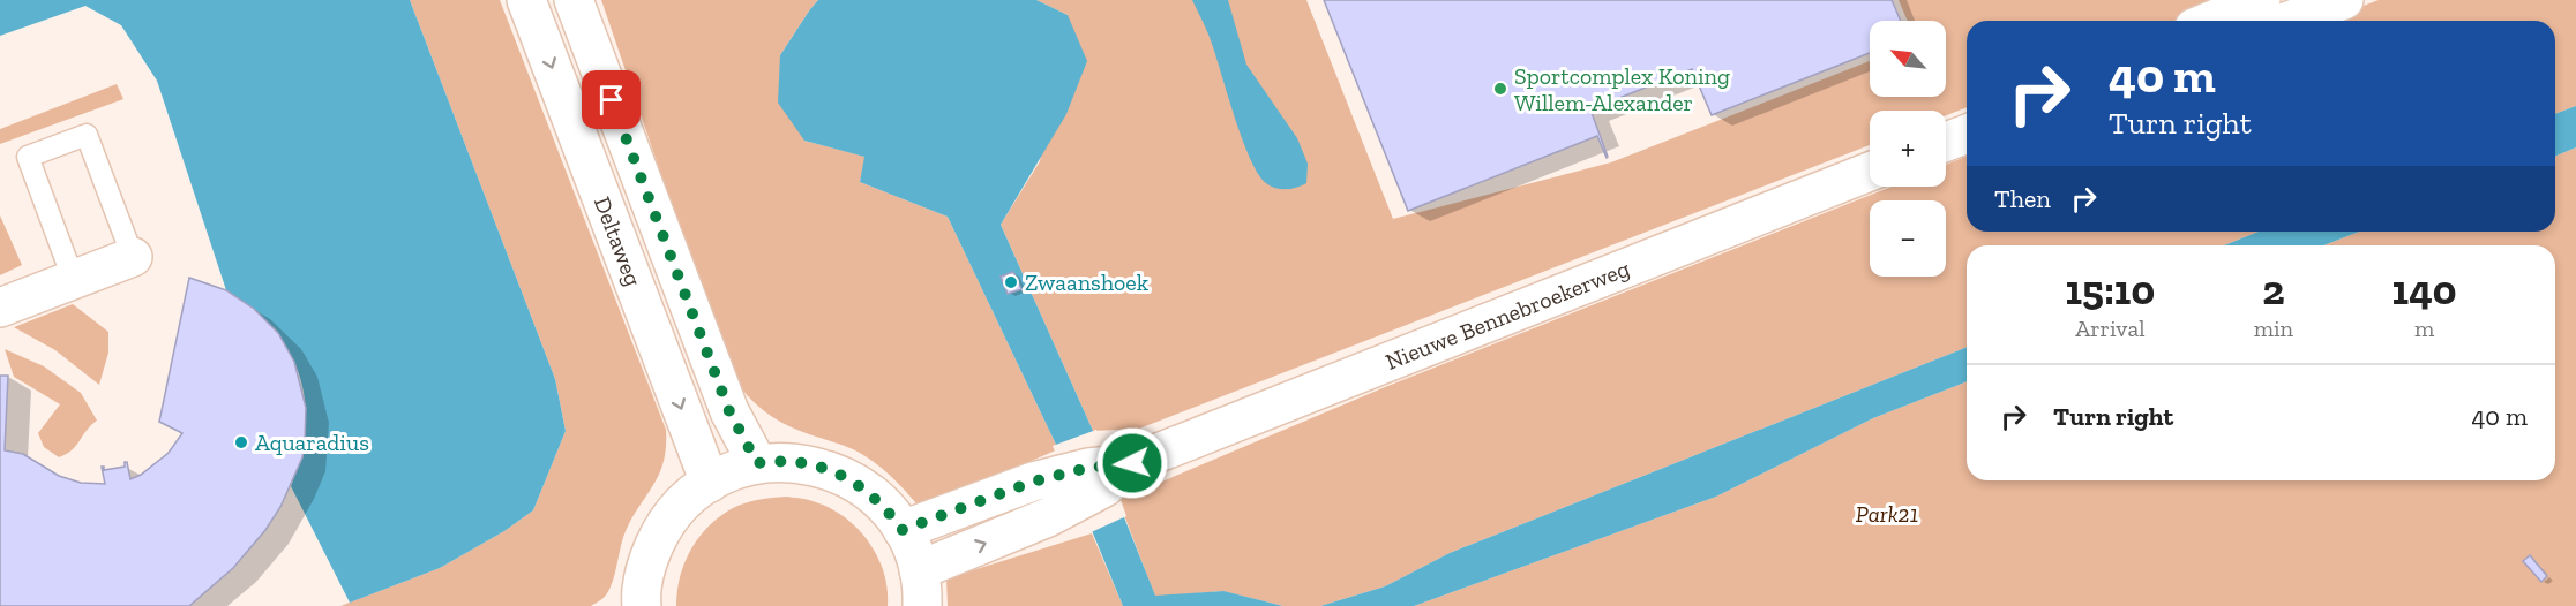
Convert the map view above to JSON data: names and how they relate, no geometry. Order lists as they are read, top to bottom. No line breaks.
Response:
{"streets":{"main road":["Deltaweg","Nieuwe Bennebroekerweg"]},"parks":["Park21"],"places":["Sportcomplex Koning Willem-Alexander","Zwaanshoek","Aquaradius"],"north":"top left","page":{"map_buttons":["+","−"],"turn":["40 m","Turn right"],"then":"Then","eta":["15:10","Arrival","2","min","140","m"],"list":[{"name":"Turn right","value":"40 m"}]}}
